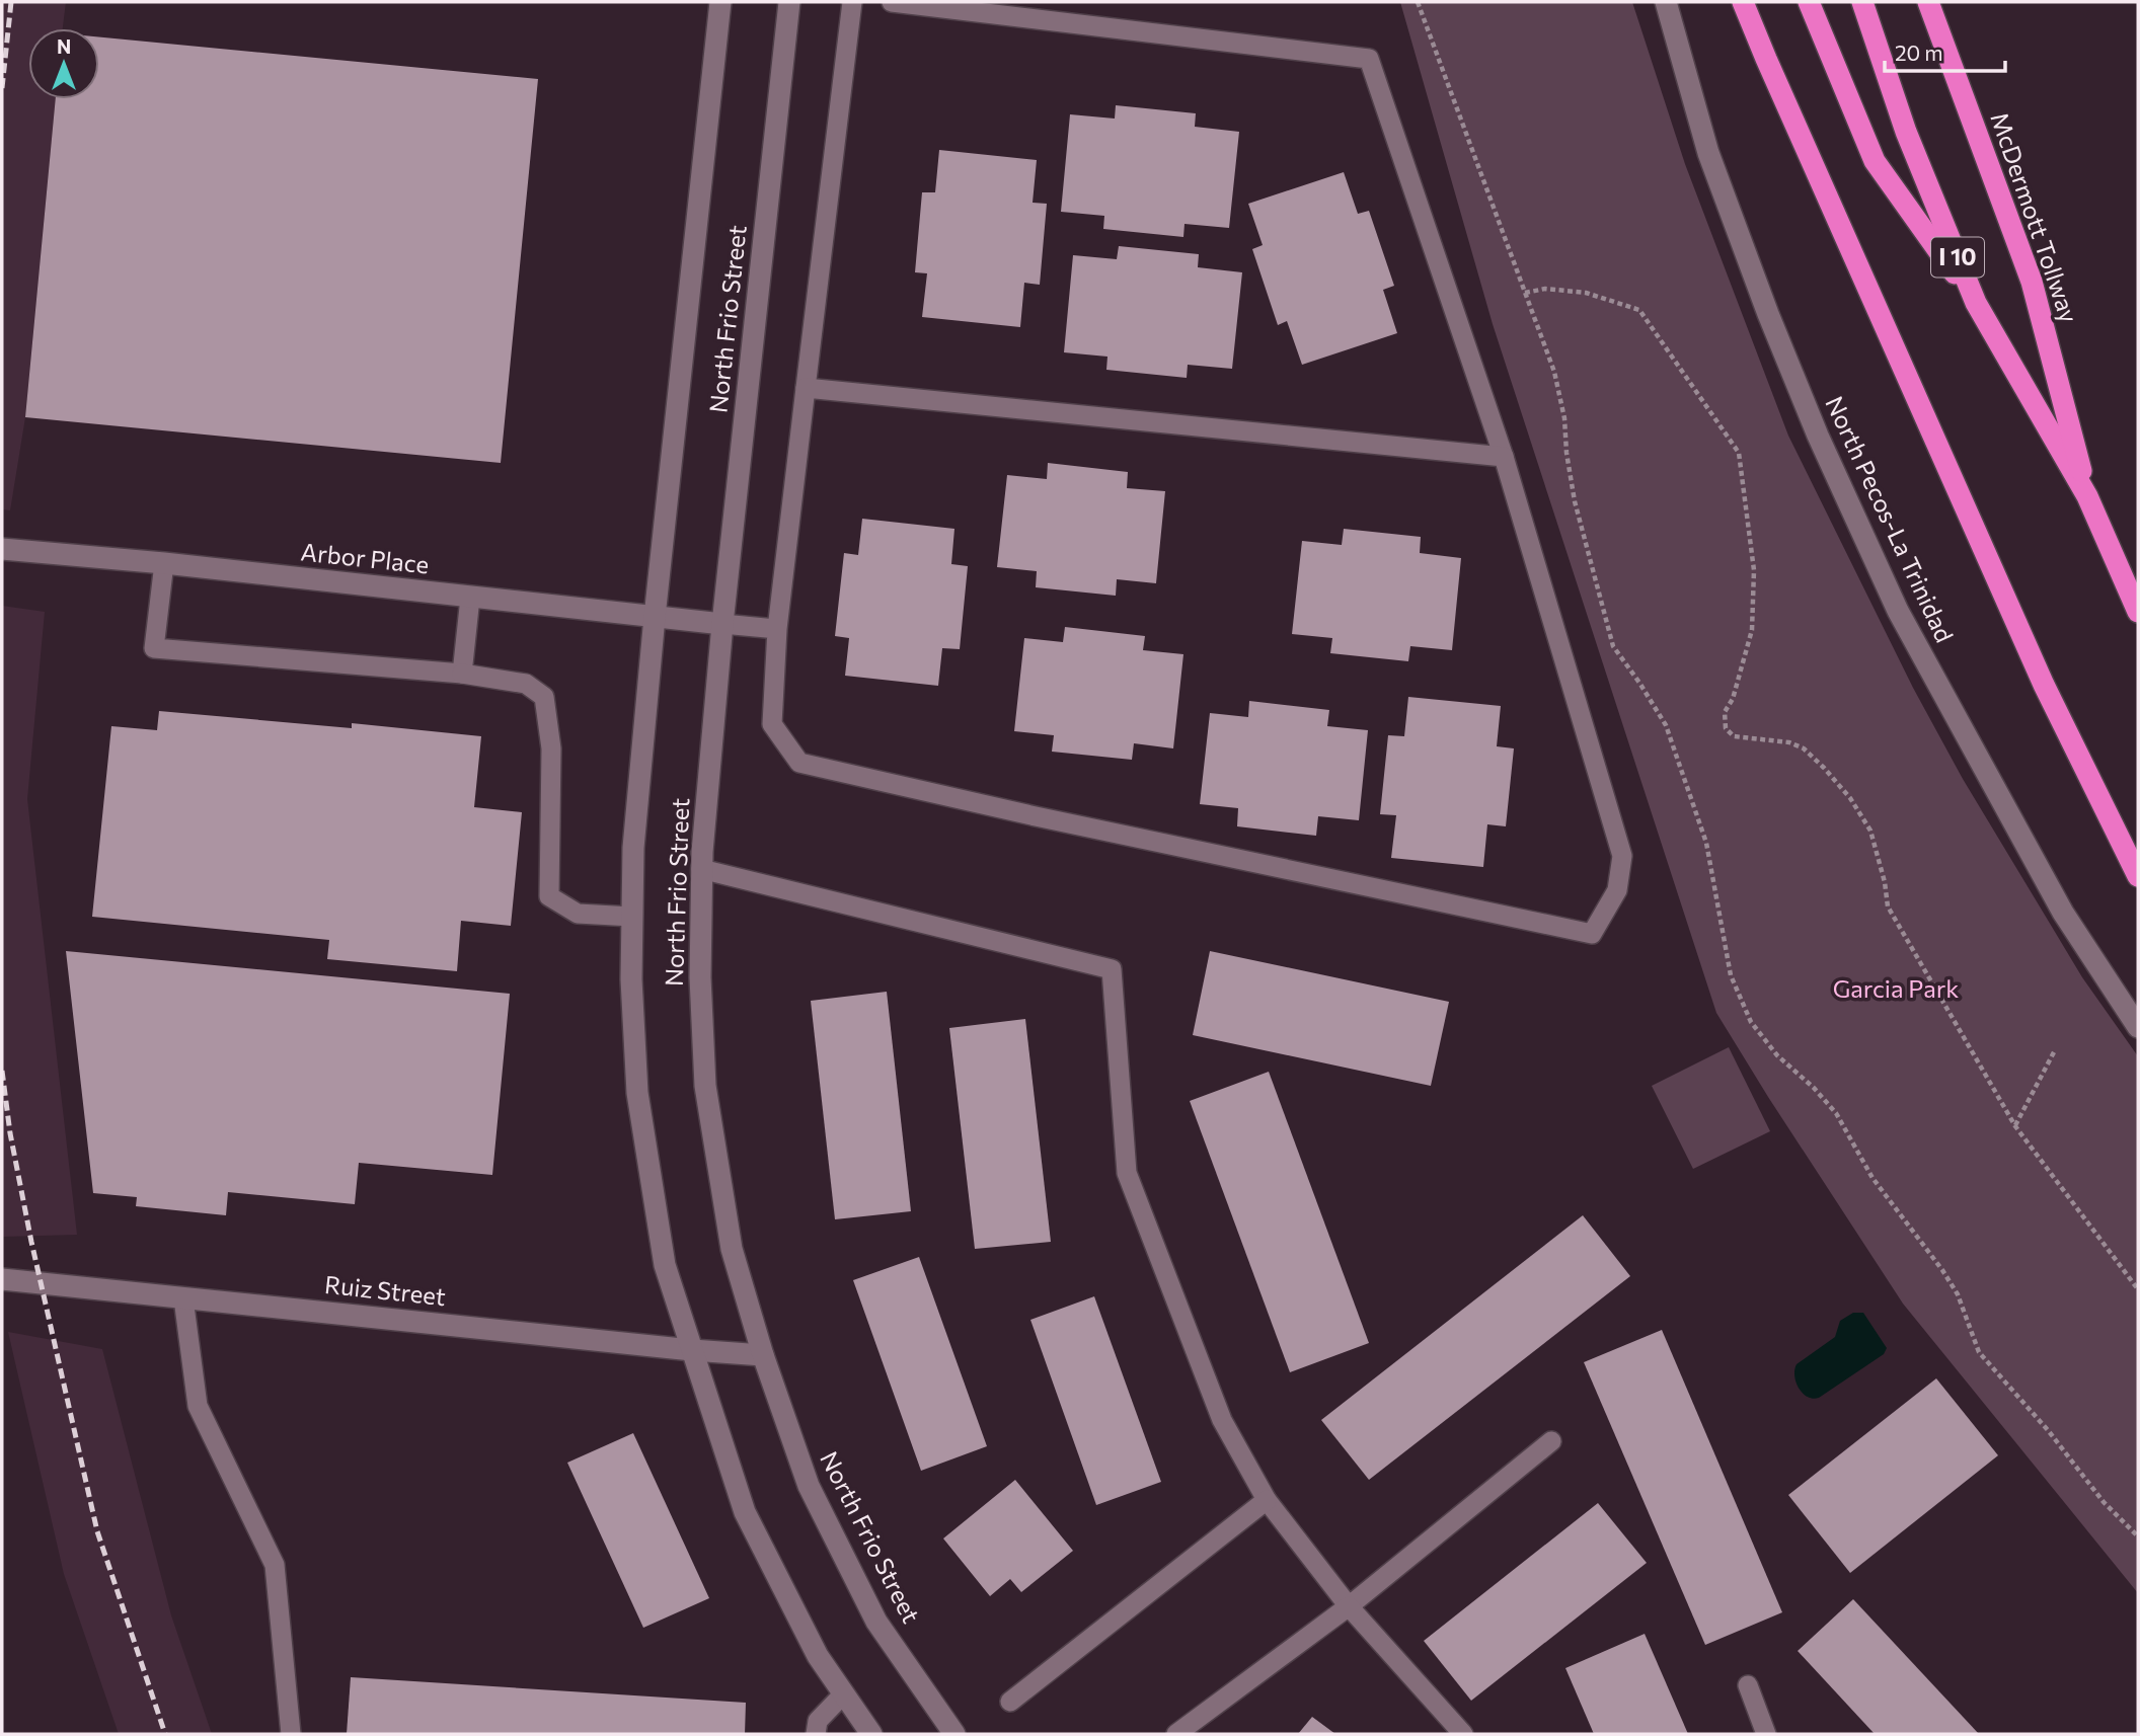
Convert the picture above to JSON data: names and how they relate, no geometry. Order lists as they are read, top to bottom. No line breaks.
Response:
{"streets":{"highway":["McDermott Tollway","I 10"],"main road":["North Frio Street","North Pecos-La Trinidad","Arbor Place","Ruiz Street"]},"crossings":[["McDermott Tollway","I 10"],["North Frio Street","Arbor Place"],["North Frio Street","Ruiz Street"]],"parks":["Garcia Park"],"scale_bar":"20 m","north":"top"}
